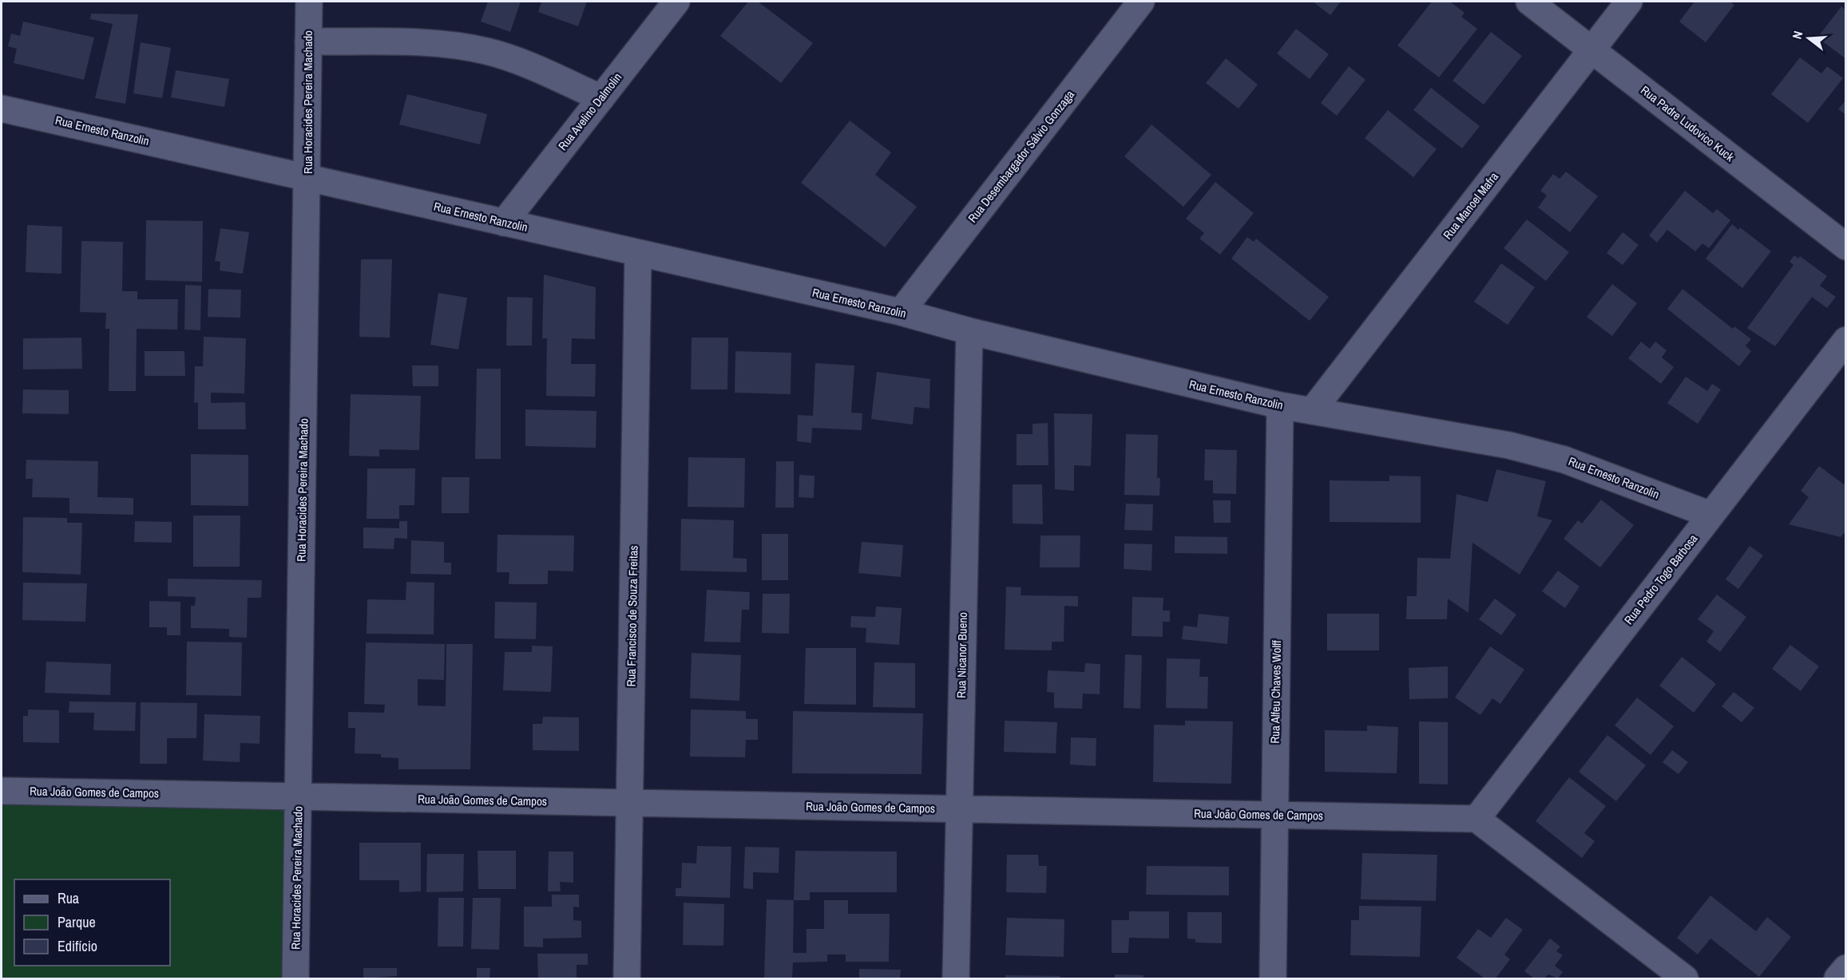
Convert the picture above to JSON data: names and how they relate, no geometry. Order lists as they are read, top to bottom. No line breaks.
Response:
{"streets":{"street":["Rua Horacides Pereira Machado","Rua Avelino Dalmolin","Rua Padre Ludovico Kuck","Rua Ernesto Ranzolin","Rua Desembargador Sálvio Gonzaga","Rua Manoel Mafra","Rua Pedro Togo Barbosa","Rua Francisco de Souza Freitas","Rua Nicanor Bueno","Rua Alfeu Chaves Wolff","Rua João Gomes de Campos"]},"crossings":[["Rua Horacides Pereira Machado","Rua Ernesto Ranzolin"],["Rua Horacides Pereira Machado","Rua João Gomes de Campos"],["Rua Avelino Dalmolin","Rua Ernesto Ranzolin"],["Rua Padre Ludovico Kuck","Rua Manoel Mafra"],["Rua Ernesto Ranzolin","Rua Desembargador Sálvio Gonzaga"],["Rua Ernesto Ranzolin","Rua Manoel Mafra"],["Rua Ernesto Ranzolin","Rua Pedro Togo Barbosa"],["Rua Ernesto Ranzolin","Rua Francisco de Souza Freitas"],["Rua Ernesto Ranzolin","Rua Nicanor Bueno"],["Rua Ernesto Ranzolin","Rua Alfeu Chaves Wolff"],["Rua Pedro Togo Barbosa","Rua João Gomes de Campos"],["Rua Francisco de Souza Freitas","Rua João Gomes de Campos"],["Rua Nicanor Bueno","Rua João Gomes de Campos"],["Rua Alfeu Chaves Wolff","Rua João Gomes de Campos"]],"legend":["Rua","Parque","Edifício"],"north":"left"}
